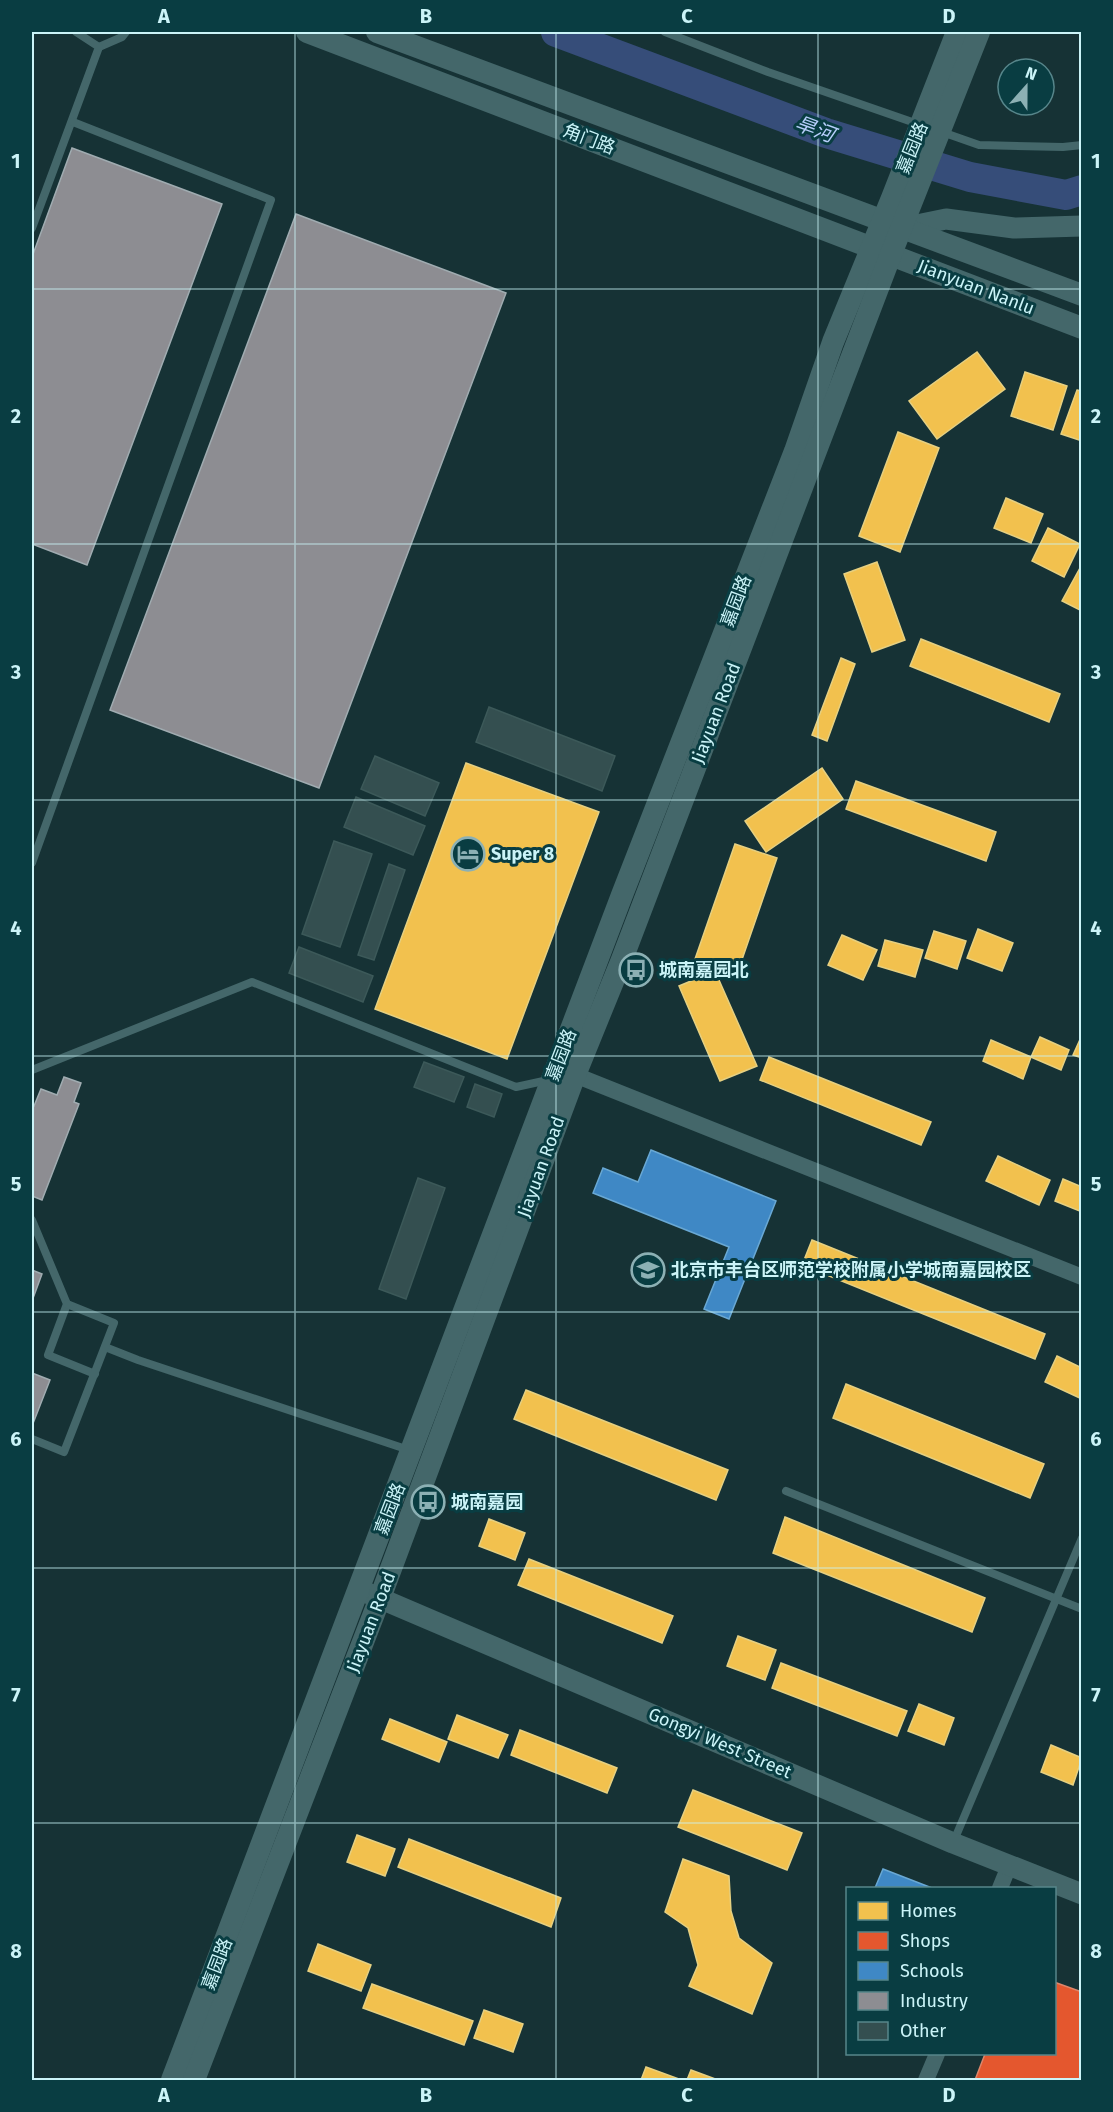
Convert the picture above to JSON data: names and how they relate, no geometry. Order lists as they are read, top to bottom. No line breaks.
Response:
{"streets":{"main road":["角门路","嘉园路","Jianyuan Nanlu","Jiayuan Road"],"street":["Gongyi West Street"]},"crossings":[["角门路","嘉园路"],["角门路","Jianyuan Nanlu"],["角门路","Jiayuan Road"],["嘉园路","Jianyuan Nanlu"],["嘉园路","Jiayuan Road"],["嘉园路","Gongyi West Street"],["Jianyuan Nanlu","Jiayuan Road"],["Jiayuan Road","Gongyi West Street"]],"water":["旱河"],"places":{"hotel":["Super 8"],"bus stop":["城南嘉园北","城南嘉园"],"school or university":["北京市丰台区师范学校附属小学城南嘉园校区"]},"legend":["Homes","Shops","Schools","Industry","Other"],"north":"top","grid":{"columns":["A","B","C","D"],"rows":["1","2","3","4","5","6","7","8"]}}
